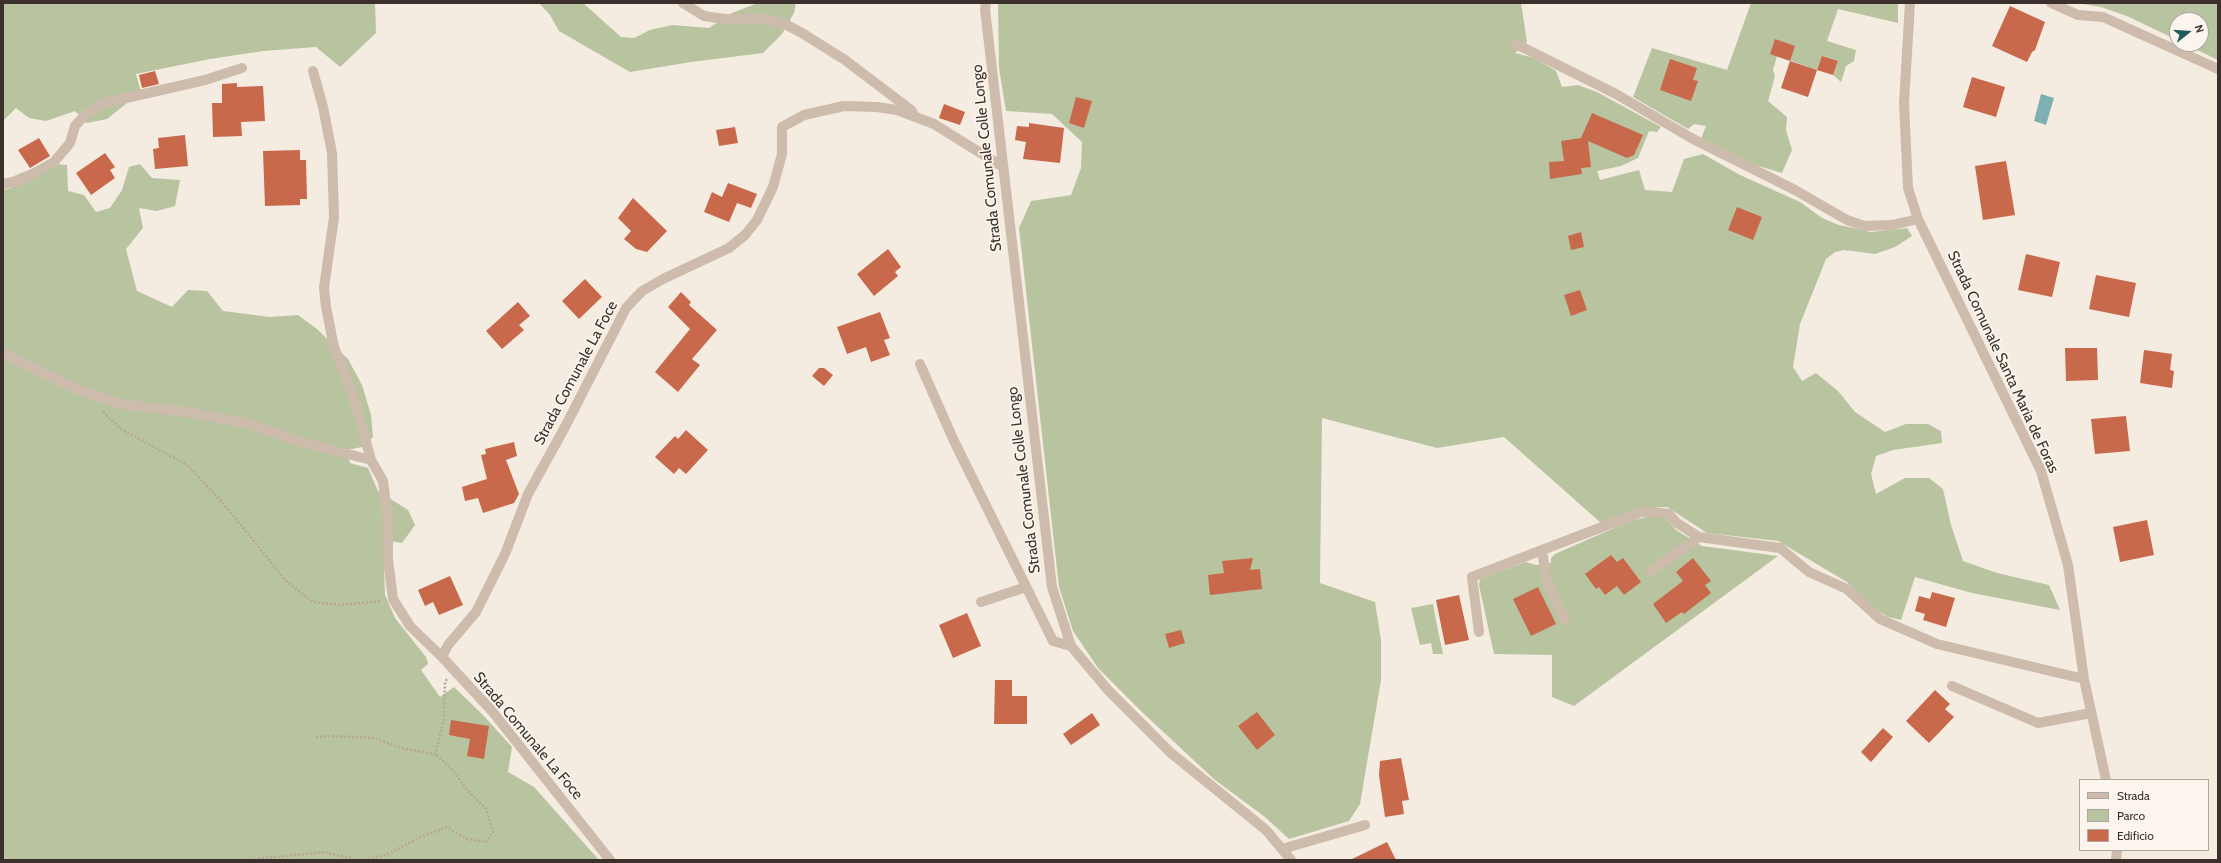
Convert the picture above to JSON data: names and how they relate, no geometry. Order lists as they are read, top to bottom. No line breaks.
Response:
{"streets":{"street":["Strada Comunale Colle Longo","Strada Comunale Santa Maria de Foras","Strada Comunale La Foce"]},"crossings":[["Strada Comunale Colle Longo","Strada Comunale La Foce"]],"legend":["Strada","Parco","Edificio"],"north":"right"}
